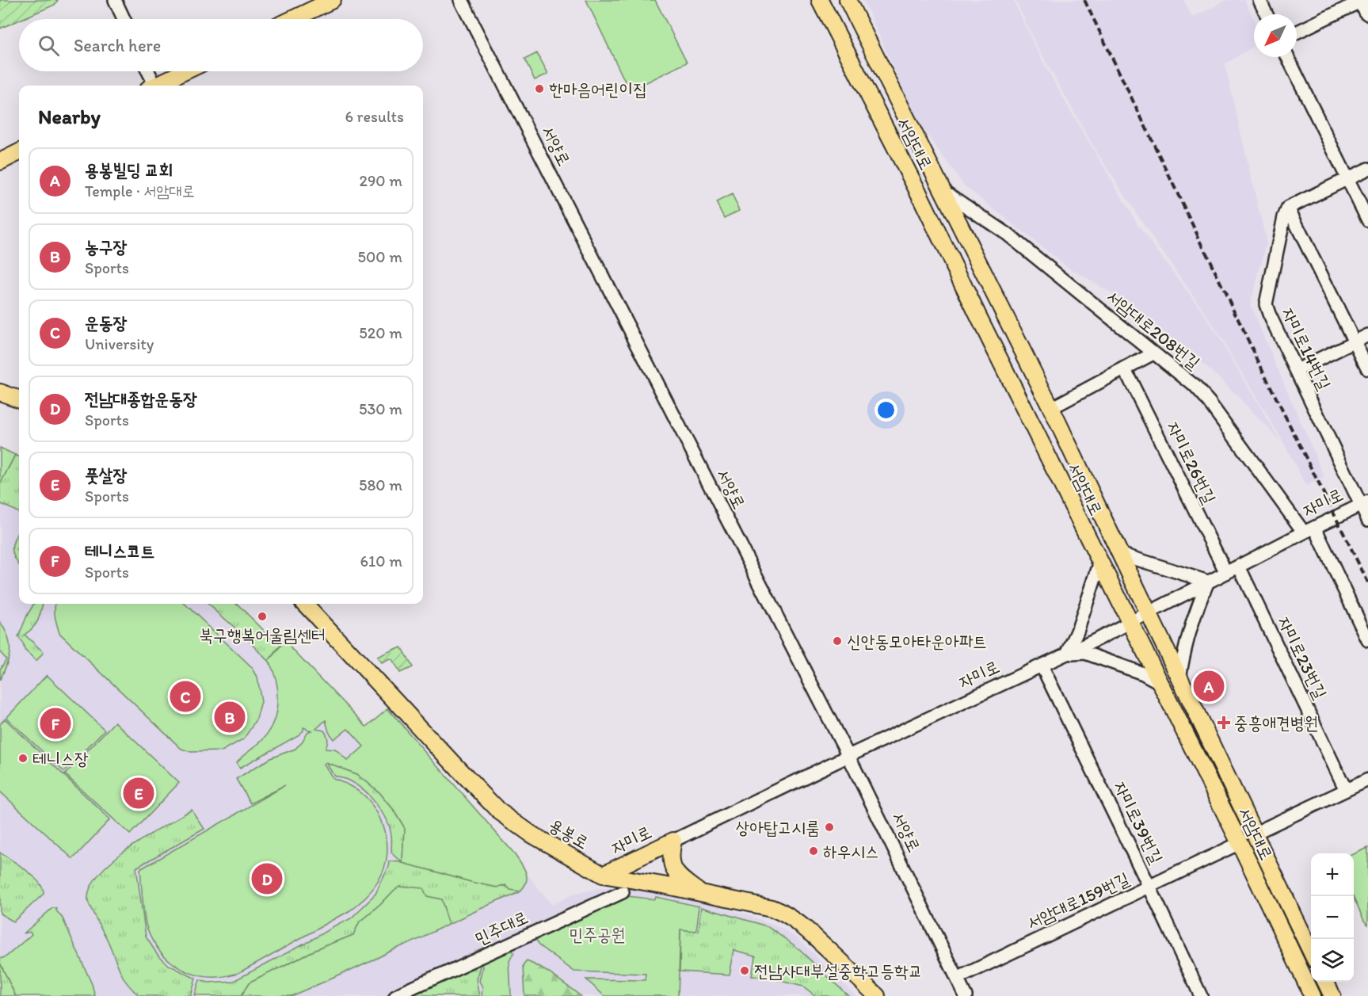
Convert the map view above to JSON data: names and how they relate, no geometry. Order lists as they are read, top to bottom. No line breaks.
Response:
{"streets":{"main road":["서암대로","자미로","용봉로"],"street":["서양로","서암대로208번길","자미로14번길","자미로26번길","자미로23번길","자미로39번길","서암대로159번길","민주대로"]},"crossings":[["서암대로","서암대로208번길"],["서암대로","자미로"],["서암대로","서암대로159번길"],["서양로","자미로"],["서양로","서암대로159번길"],["서암대로208번길","자미로"],["자미로14번길","자미로"],["자미로26번길","자미로"],["자미로","자미로23번길"],["자미로","자미로39번길"],["자미로","용봉로"],["자미로39번길","서암대로159번길"]],"parks":["민주공원"],"places":{"other":["한마음어린이집","북구행복어울림센터","신안동모아타운아파트","테니스장","상아탑고시룸","하우시스","전남사대부설중학고등학교"],"health":["중흥애견병원"]},"north":"bottom left","page":{"search":"Search here","heading":["Nearby","6 results"],"list":[{"mark":"A","name":"용봉빌딩 교회","note":"Temple · 서암대로","value":"290 m"},{"mark":"B","name":"농구장","note":"Sports","value":"500 m"},{"mark":"C","name":"운동장","note":"University","value":"520 m"},{"mark":"D","name":"전남대종합운동장","note":"Sports","value":"530 m"},{"mark":"E","name":"풋살장","note":"Sports","value":"580 m"},{"mark":"F","name":"테니스코트","note":"Sports","value":"610 m"}],"pins":["A","C","B","F","E","D"],"map_buttons":["+","−"]}}
